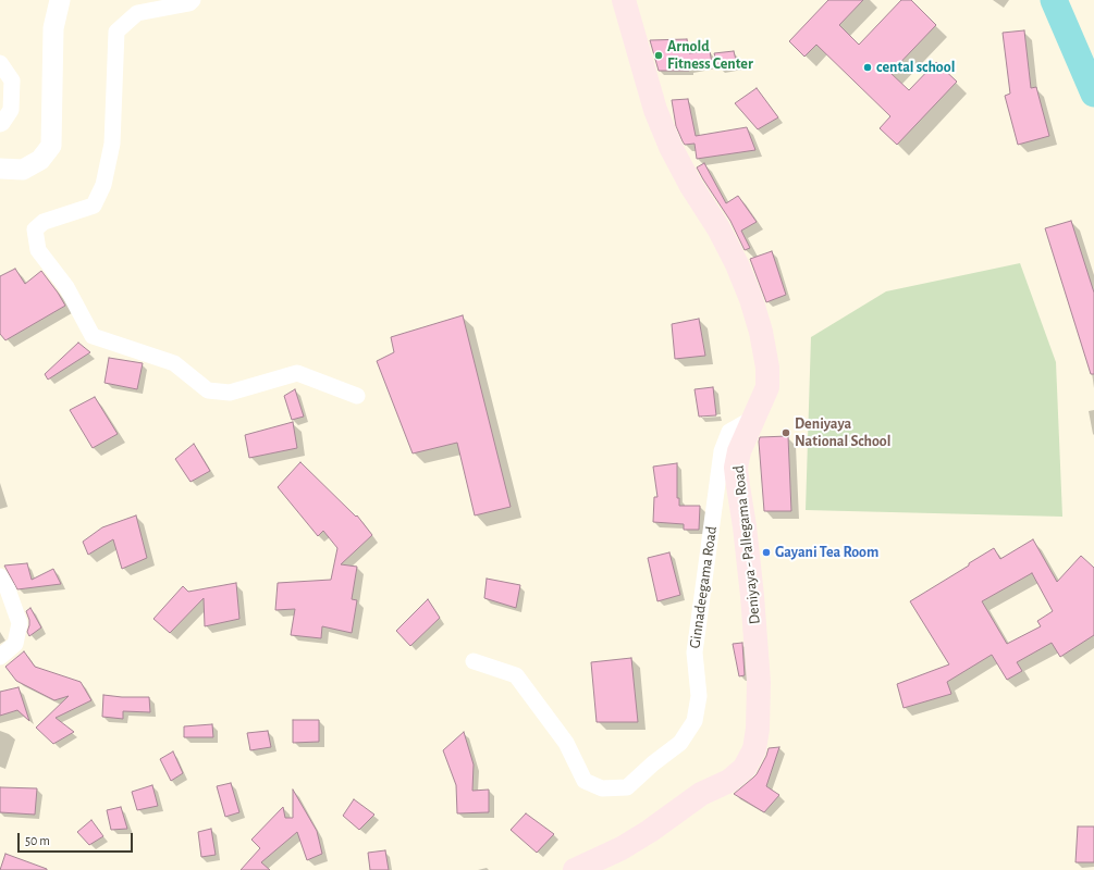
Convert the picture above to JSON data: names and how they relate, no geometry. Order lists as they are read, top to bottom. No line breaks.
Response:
{"streets":{"main road":["Deniyaya - Pallegama Road"],"street":["Ginnadeegama Road"]},"crossings":[["Deniyaya - Pallegama Road","Ginnadeegama Road"]],"places":["Arnold Fitness Center","cental school","Deniyaya National School","Gayani Tea Room"],"scale_bar":"50 m"}
